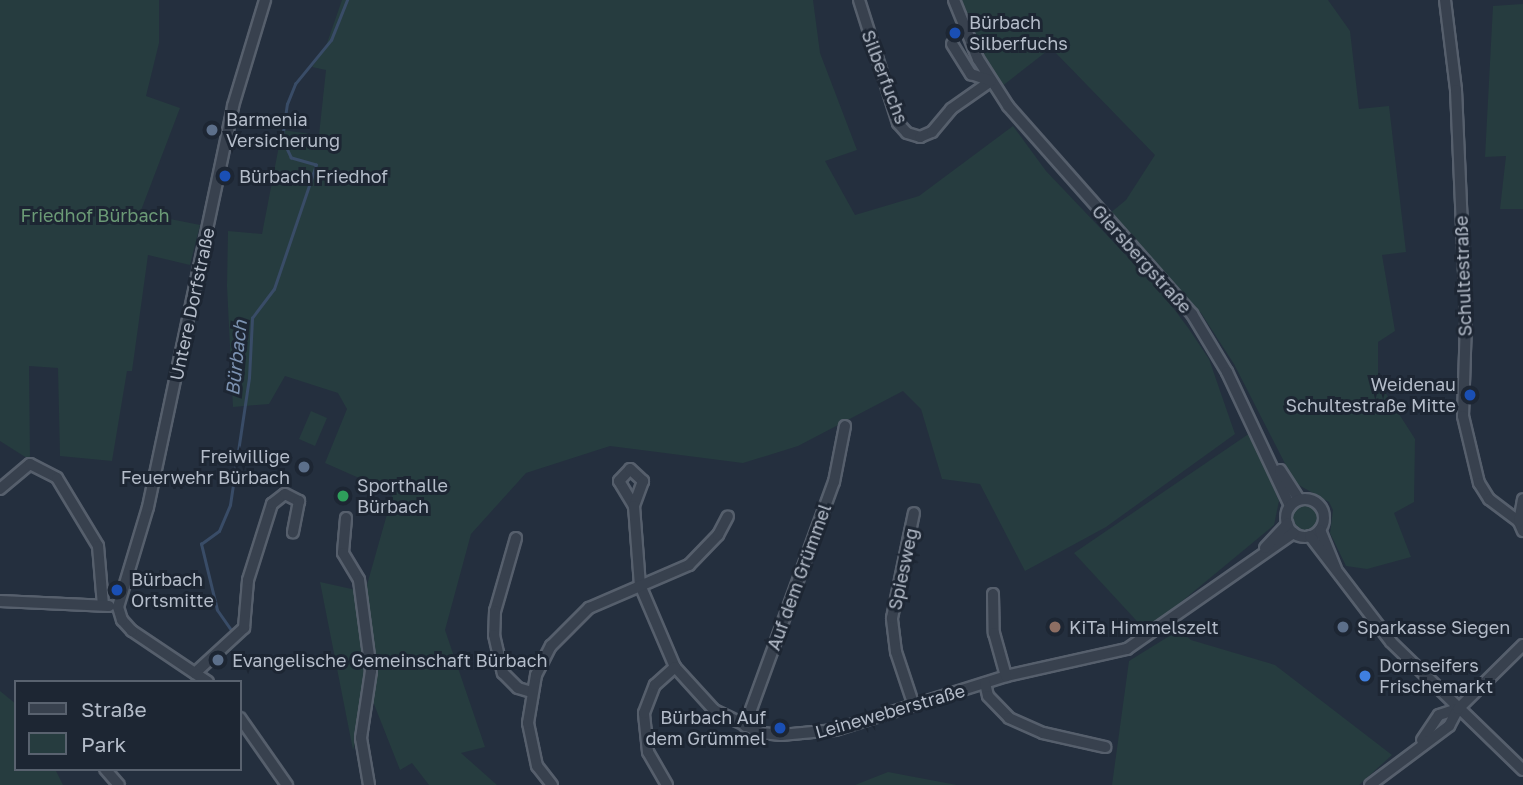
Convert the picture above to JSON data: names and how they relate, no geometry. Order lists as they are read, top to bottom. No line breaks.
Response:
{"streets":{"street":["Silberfuchs","Giersbergstraße","Schultestraße","Untere Dorfstraße","Spiesweg","Auf dem Grümmel","Leineweberstraße"]},"crossings":[["Silberfuchs","Giersbergstraße"],["Giersbergstraße","Leineweberstraße"],["Spiesweg","Leineweberstraße"],["Auf dem Grümmel","Leineweberstraße"]],"water":["Bürbach"],"parks":["Friedhof Bürbach"],"places":["Bürbach Silberfuchs","Barmenia Versicherung","Bürbach Friedhof","Weidenau Schultestraße Mitte","Freiwillige Feuerwehr Bürbach","Sporthalle Bürbach","Bürbach Ortsmitte","KiTa Himmelszelt","Sparkasse Siegen","Evangelische Gemeinschaft Bürbach","Dornseifers Frischemarkt","Bürbach Auf dem Grümmel"],"legend":["Straße","Park"]}
